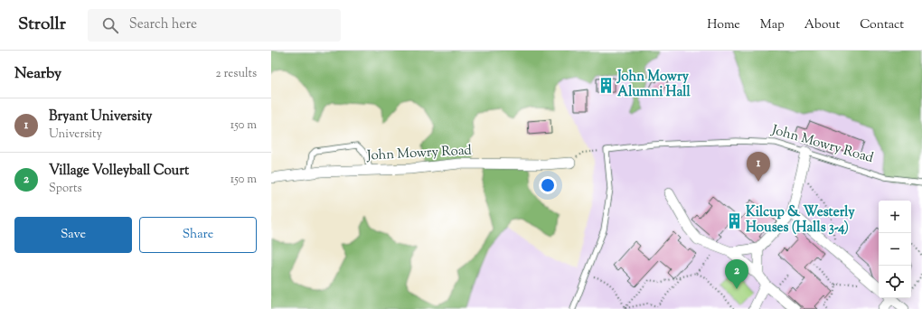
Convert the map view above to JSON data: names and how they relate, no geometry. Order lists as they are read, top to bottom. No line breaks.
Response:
{"streets":{"street":["John Mowry Road"]},"places":{"building":["John Mowry Alumni Hall","Kilcup & Westerly Houses (Halls 3-4)"]},"page":{"header":"Strollr","search":"Search here","nav":["Home","Map","About","Contact"],"heading":["Nearby","2 results"],"list":[{"mark":"1","name":"Bryant University","note":"University","value":"150 m"},{"mark":"2","name":"Village Volleyball Court","note":"Sports","value":"150 m"}],"pins":["1","2"],"map_buttons":["+","−"],"buttons":["Save","Share"]}}
